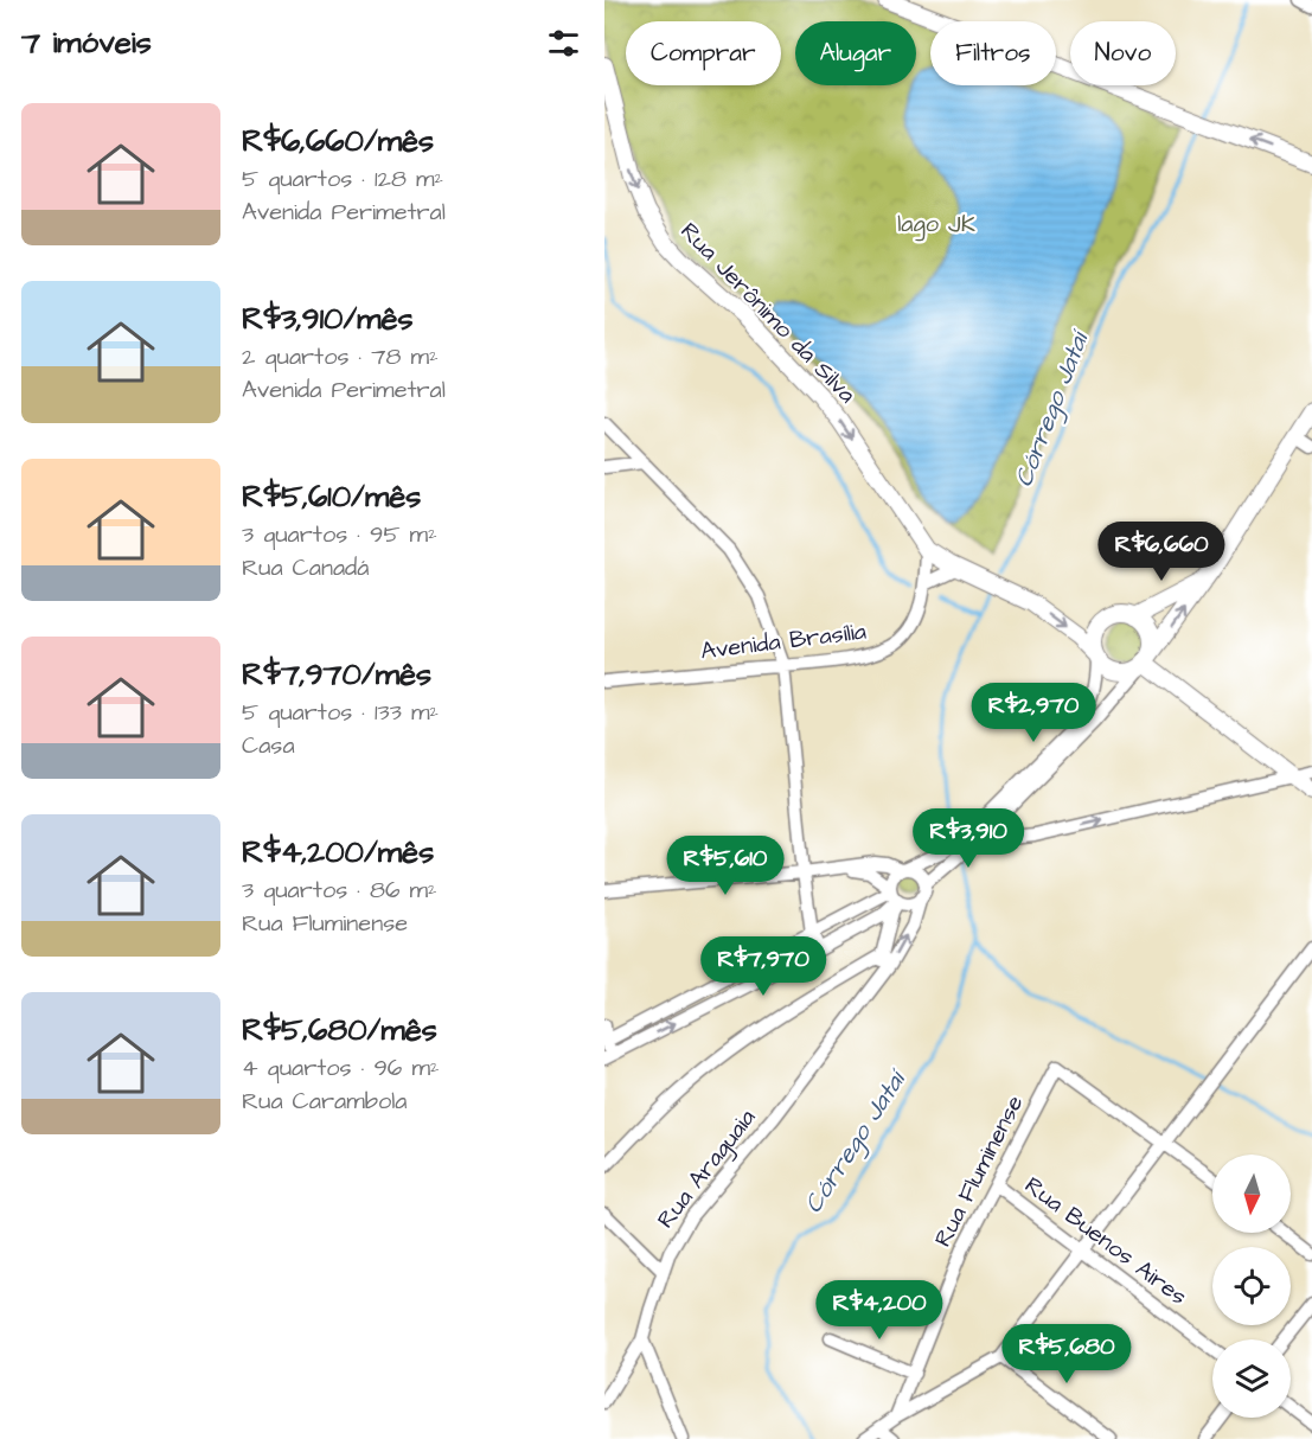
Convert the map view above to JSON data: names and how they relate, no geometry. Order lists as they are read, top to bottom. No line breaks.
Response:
{"streets":{"main road":["Rua Jerônimo da Silva"],"street":["Avenida Brasília","Rua Araguaia","Rua Fluminense","Rua Buenos Aires"]},"crossings":[["Rua Jerônimo da Silva","Avenida Brasília"],["Rua Fluminense","Rua Buenos Aires"]],"one_way":["Rua Jerônimo da Silva"],"water":["Córrego Jataí"],"parks":["lago JK"],"north":"bottom","page":{"heading":"7 imóveis","chip":["Comprar","Alugar","Filtros","Novo"],"list":[{"name":"R$6,660/mês","note":"5 quartos · 128 m² · Avenida Perimetral"},{"name":"R$3,910/mês","note":"2 quartos · 78 m² · Avenida Perimetral"},{"name":"R$5,610/mês","note":"3 quartos · 95 m² · Rua Canadá"},{"name":"R$7,970/mês","note":"5 quartos · 133 m² · Casa"},{"name":"R$4,200/mês","note":"3 quartos · 86 m² · Rua Fluminense"},{"name":"R$5,680/mês","note":"4 quartos · 96 m² · Rua Carambola"}],"price":["R$6,660","R$2,970","R$3,910","R$5,610","R$7,970","R$4,200","R$5,680"]}}
